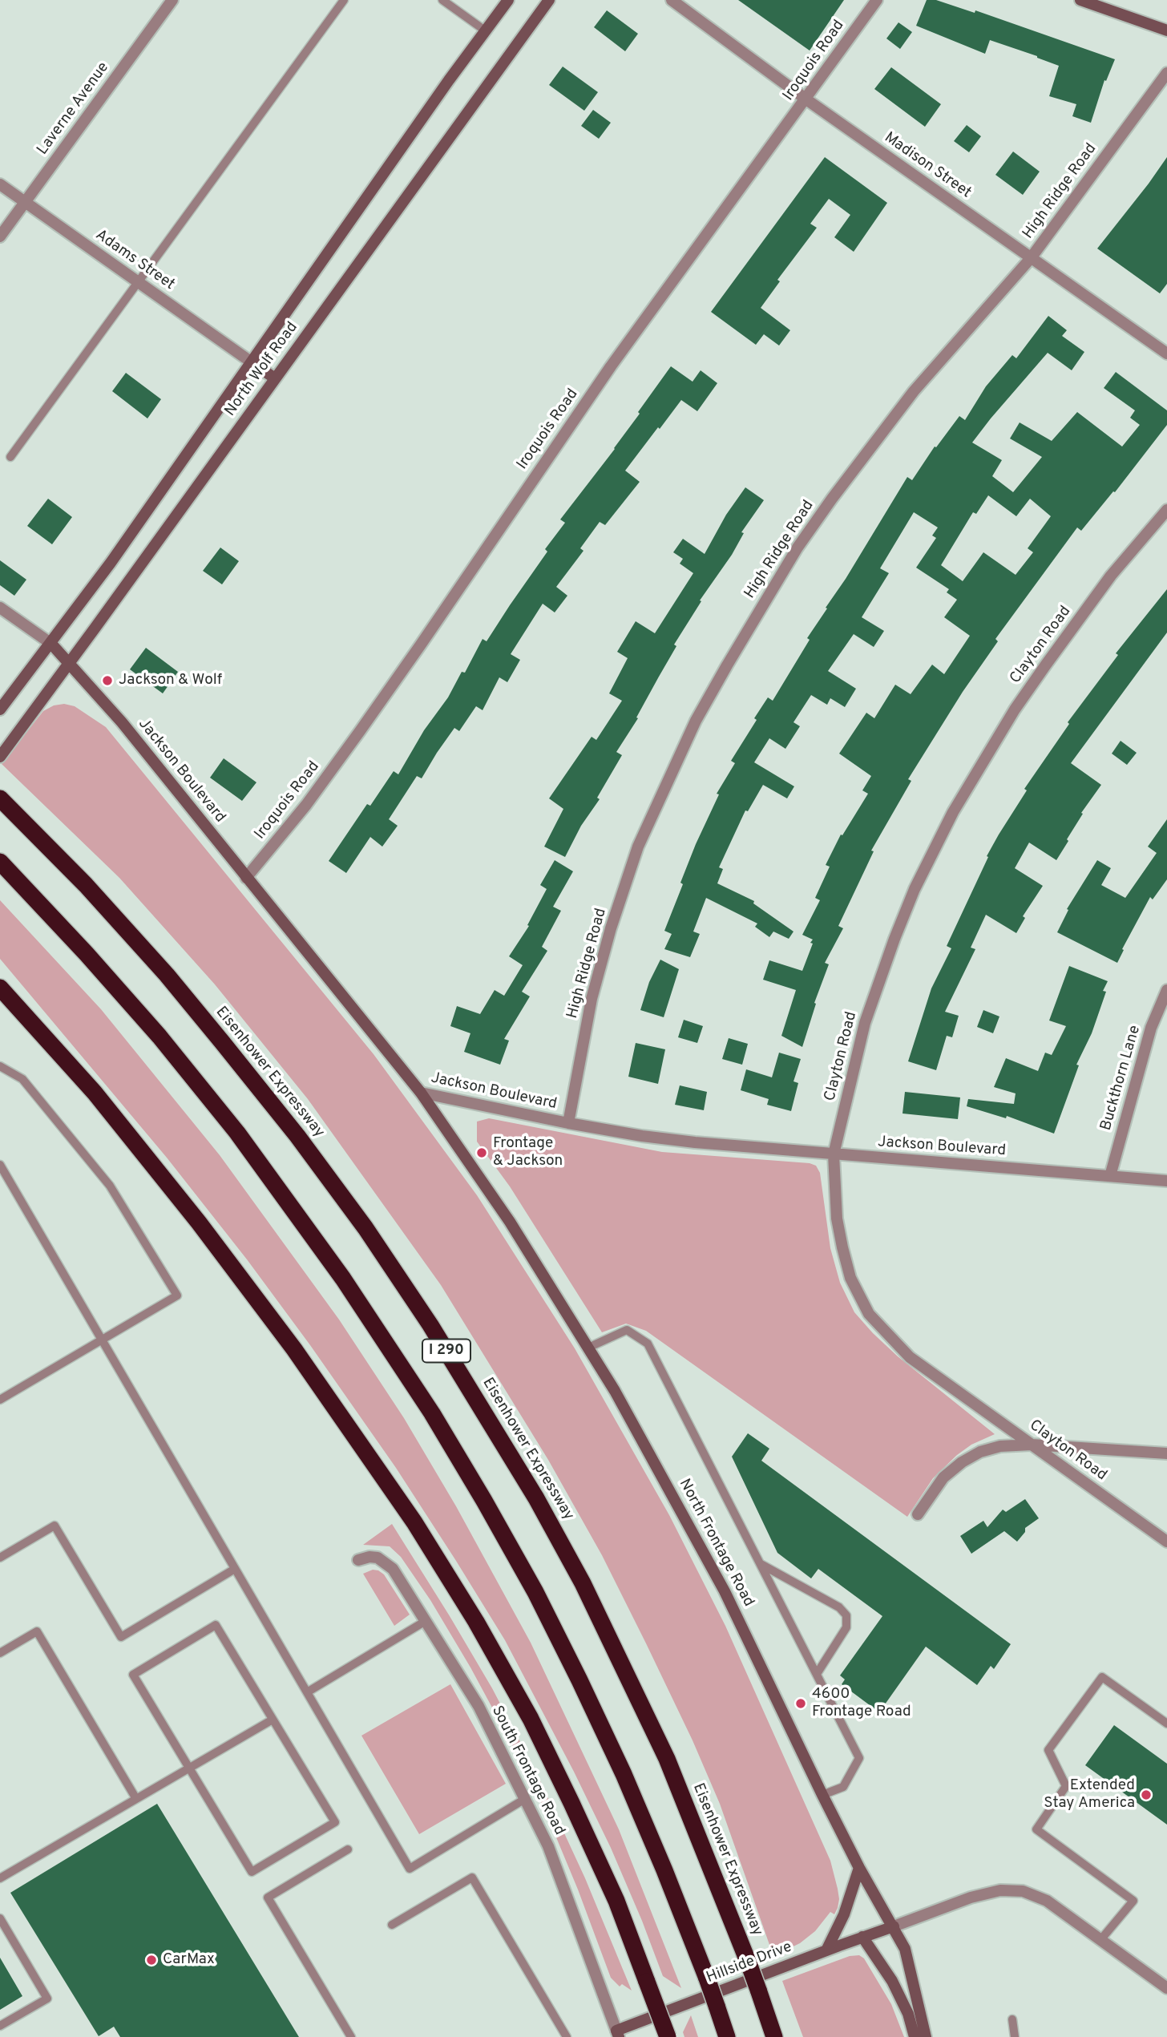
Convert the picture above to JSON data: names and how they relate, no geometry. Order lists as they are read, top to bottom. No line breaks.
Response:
{"streets":{"highway":["Eisenhower Expressway","I 290"],"main road":["North Wolf Road","Jackson Boulevard","North Frontage Road","Hillside Drive"],"street":["Iroquois Road","Laverne Avenue","Madison Street","High Ridge Road","Adams Street","Clayton Road","Buckthorn Lane","South Frontage Road"]},"crossings":[["Iroquois Road","Madison Street"],["Iroquois Road","Jackson Boulevard"],["Laverne Avenue","Adams Street"],["Madison Street","High Ridge Road"],["High Ridge Road","Jackson Boulevard"],["Adams Street","North Wolf Road"],["North Wolf Road","Jackson Boulevard"],["Clayton Road","Jackson Boulevard"],["Jackson Boulevard","Buckthorn Lane"],["Jackson Boulevard","North Frontage Road"],["North Frontage Road","Hillside Drive"],["South Frontage Road","Hillside Drive"]],"places":["Jackson & Wolf","Frontage & Jackson","4600 Frontage Road","Extended Stay America","CarMax"]}
